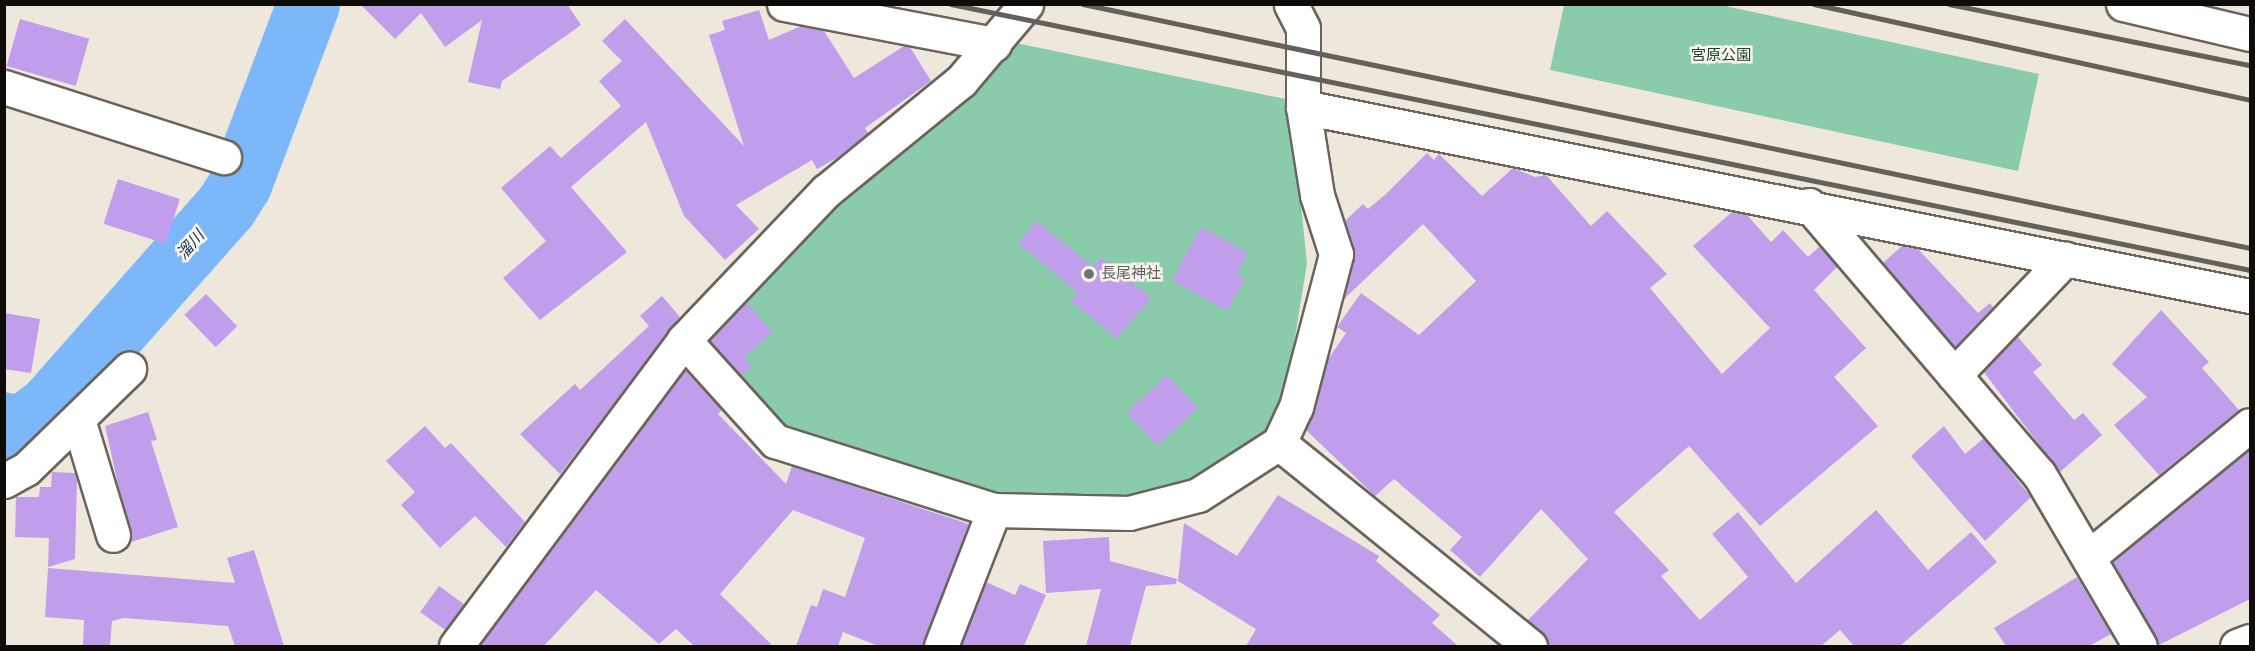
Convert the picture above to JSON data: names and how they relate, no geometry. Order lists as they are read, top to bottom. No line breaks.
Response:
{"water":["溜川"],"parks":["宮原公園"],"places":["長尾神社"]}
